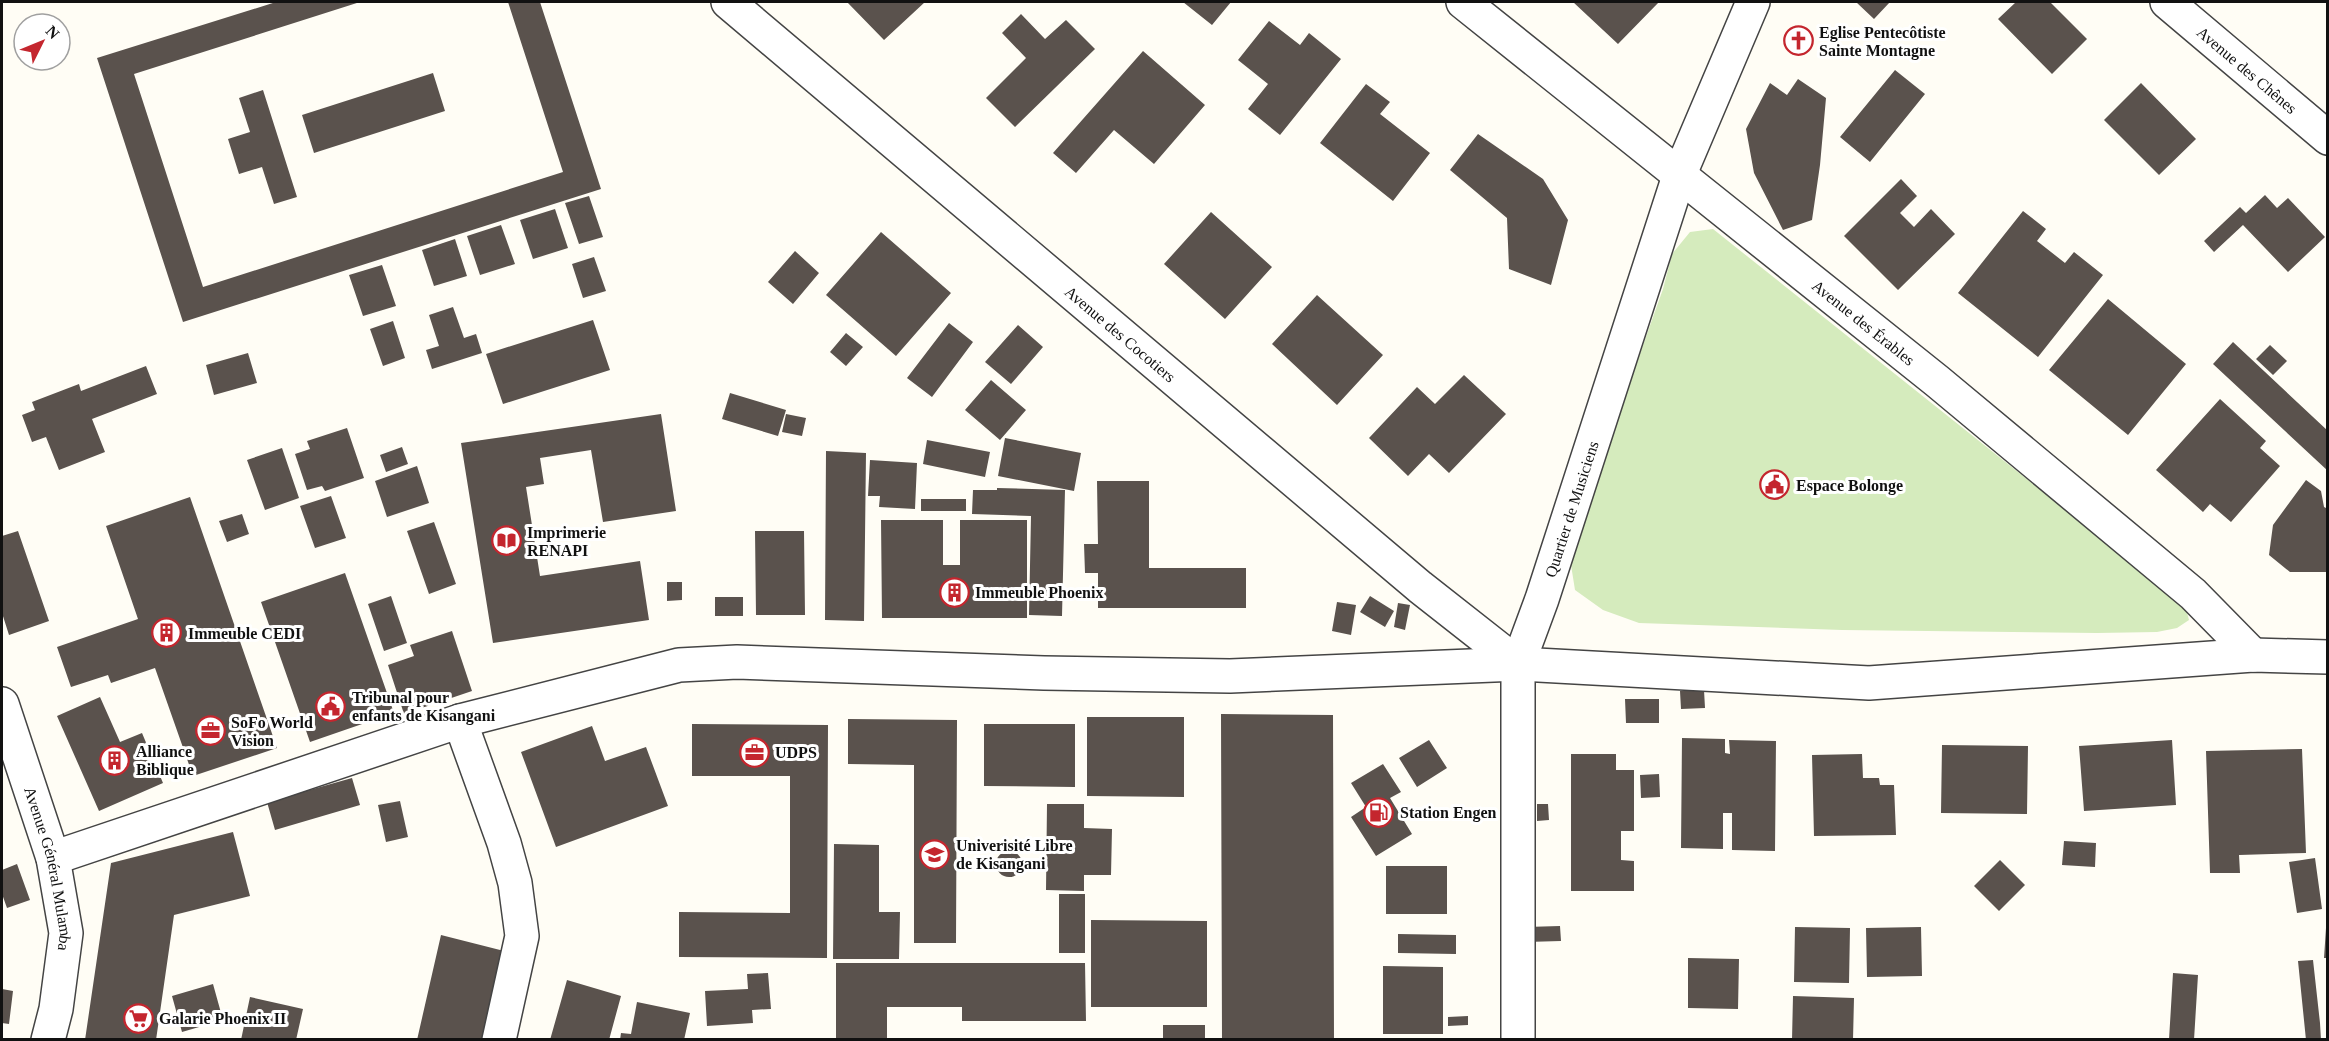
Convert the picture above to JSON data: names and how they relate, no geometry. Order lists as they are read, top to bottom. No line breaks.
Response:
{"streets":{"street":["Avenue des Chênes","Avenue des Érables","Avenue des Cocotiers","Quartier de Musiciens","Avenue Général Mulamba"]},"crossings":[["Avenue des Érables","Quartier de Musiciens"],["Avenue des Cocotiers","Quartier de Musiciens"]],"places":{"church":["Eglise Pentecôtiste Sainte Montagne"],"public building":["Espace Bolonge","Tribunal pour enfants de Kisangani"],"library":["Imprimerie RENAPI"],"building":["Immeuble Phoenix","Immeuble CEDI","Alliance Biblique"],"office":["SoFo World Vision","UDPS"],"fuel station":["Station Engen"],"school or university":["Univerisité Libre de Kisangani"],"supermarket":["Galarie Phoenix II"]},"north":"top right"}
